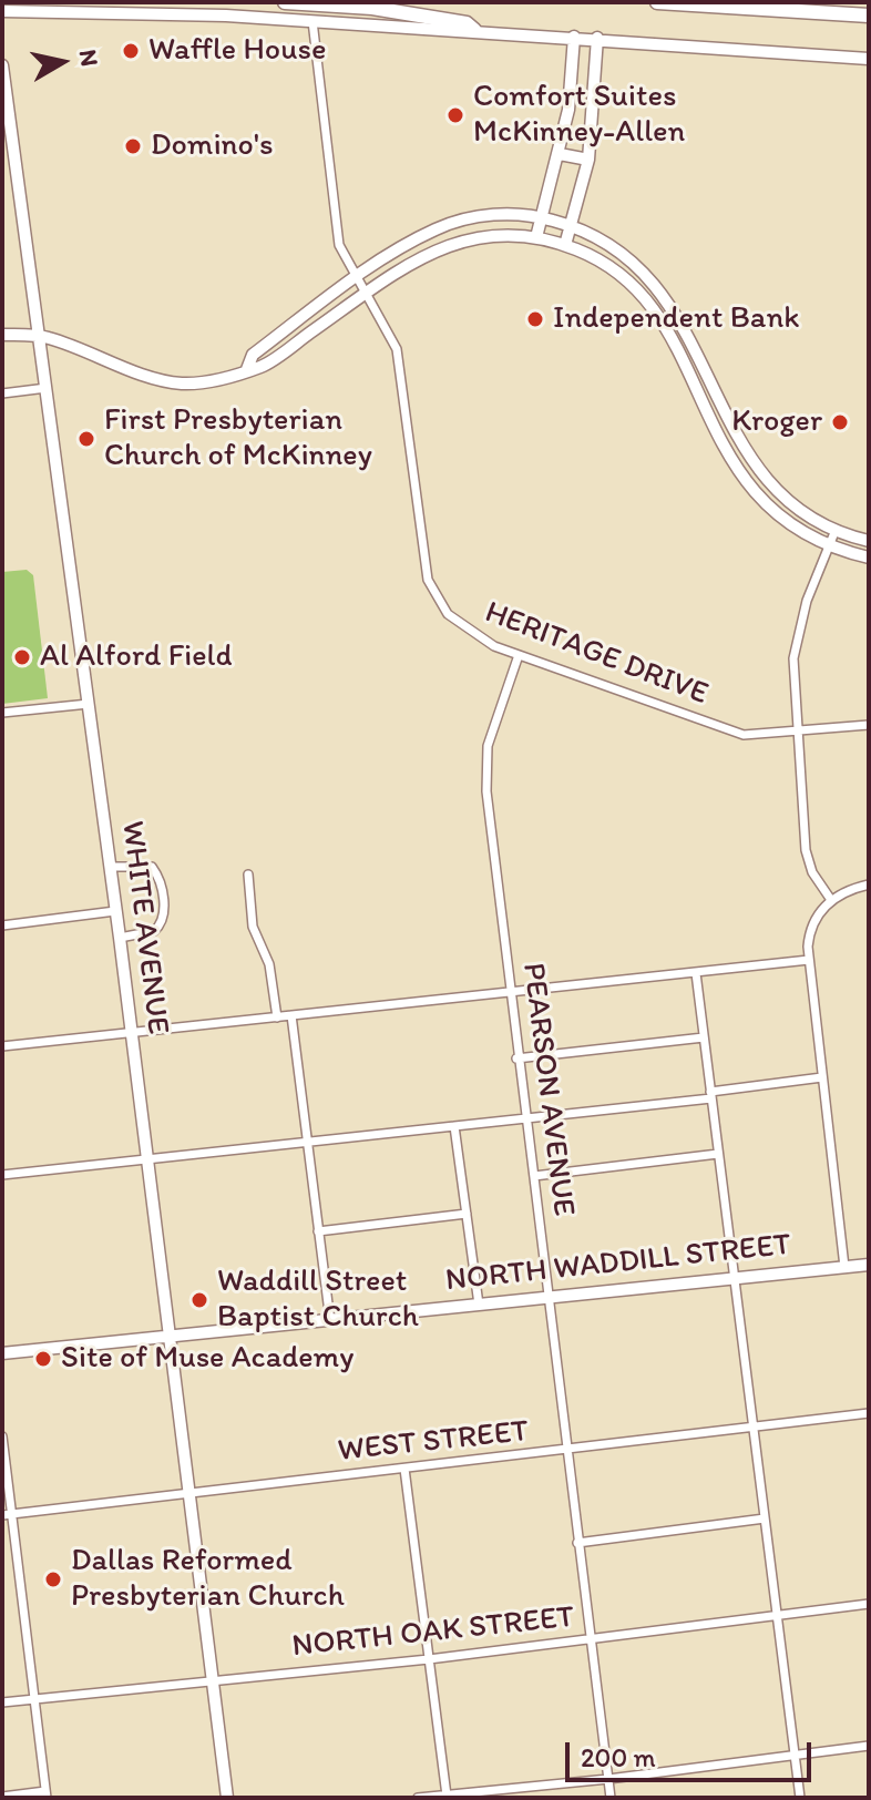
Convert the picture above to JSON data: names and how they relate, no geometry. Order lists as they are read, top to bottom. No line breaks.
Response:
{"streets":{"street":["HERITAGE DRIVE","WHITE AVENUE","PEARSON AVENUE","NORTH WADDILL STREET","WEST STREET","NORTH OAK STREET"]},"crossings":[["HERITAGE DRIVE","PEARSON AVENUE"],["WHITE AVENUE","NORTH WADDILL STREET"],["WHITE AVENUE","WEST STREET"],["WHITE AVENUE","NORTH OAK STREET"],["PEARSON AVENUE","NORTH WADDILL STREET"],["PEARSON AVENUE","WEST STREET"],["PEARSON AVENUE","NORTH OAK STREET"]],"places":["Waffle House","Comfort Suites McKinney-Allen","Domino's","Independent Bank","Kroger","First Presbyterian Church of McKinney","Al Alford Field","Waddill Street Baptist Church","Site of Muse Academy","Dallas Reformed Presbyterian Church"],"scale_bar":"200 m","north":"right"}
